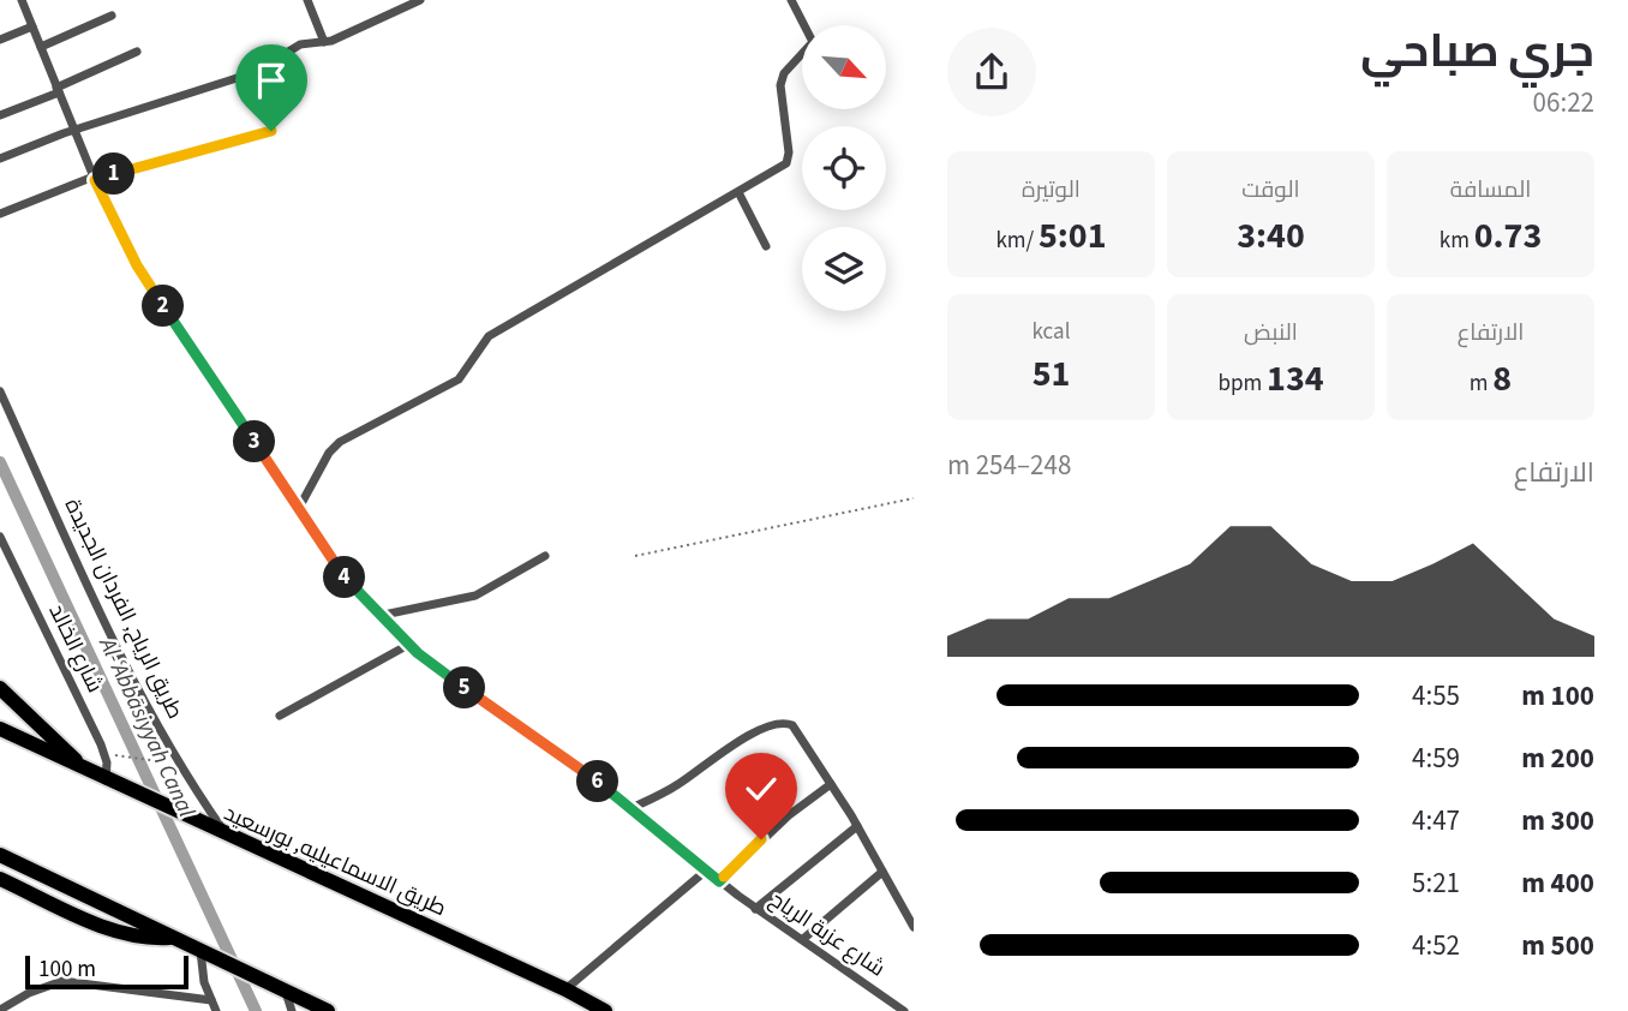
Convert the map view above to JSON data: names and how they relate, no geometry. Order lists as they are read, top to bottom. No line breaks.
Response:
{"streets":{"highway":["طريق الاسماعيليه, بورسعيد"],"street":["طريق الرياح, الفردان الجديدة","شارع الخالد","شارع عزبة الرياح"]},"crossings":[["طريق الرياح, الفردان الجديدة","طريق الاسماعيليه, بورسعيد"],["شارع الخالد","طريق الاسماعيليه, بورسعيد"]],"water":["Al-ʿAbbāsiyyah Canal"],"scale_bar":"100 m","north":"bottom right","page":{"heading":["جري صباحي","06:22"],"stats":[["المسافة","0.73 km"],["الوقت","3:40"],["الوتيرة","5:01 /km"],["الارتفاع","8 m"],["النبض","134 bpm"],["kcal","51"]],"pins":["1","2","3","4","5","6"],"chart":["الارتفاع","248–254 m"],"list":[{"name":"100 m","note":"4:55"},{"name":"200 m","note":"4:59"},{"name":"300 m","note":"4:47"},{"name":"400 m","note":"5:21"},{"name":"500 m","note":"4:52"}],"scale":"100 m"}}
